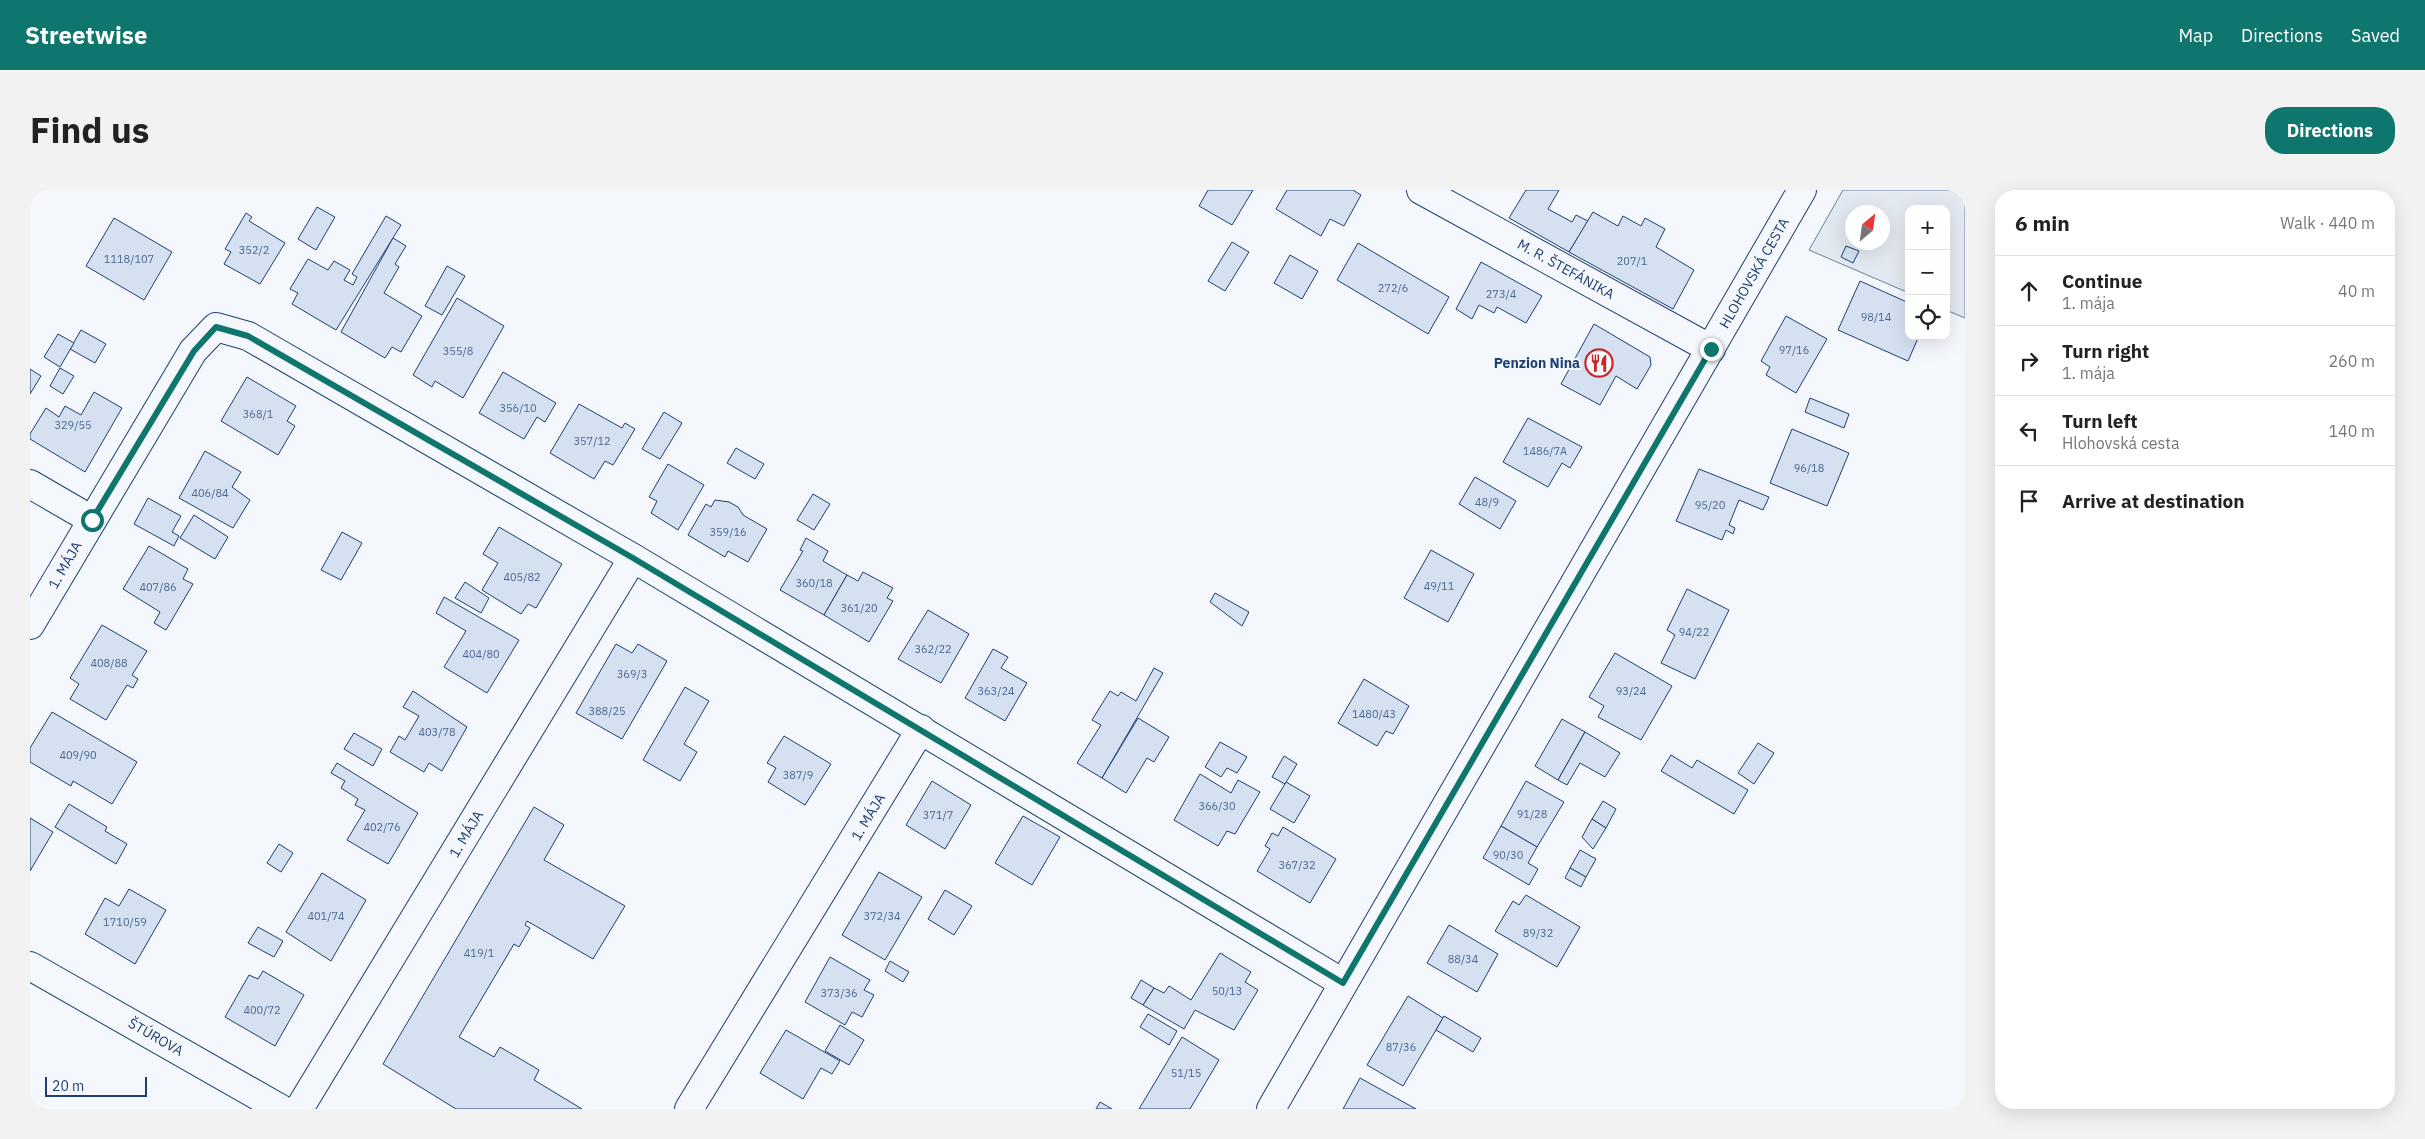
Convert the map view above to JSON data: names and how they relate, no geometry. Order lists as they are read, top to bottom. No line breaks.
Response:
{"streets":{"street":["M. R. ŠTEFÁNIKA","HLOHOVSKÁ CESTA","1. MÁJA","ŠTÚROVA"]},"crossings":[["M. R. ŠTEFÁNIKA","HLOHOVSKÁ CESTA"],["HLOHOVSKÁ CESTA","1. MÁJA"]],"places":{"restaurant":["Penzion Nina"]},"house_numbers":["352/2","1118/107","207/1","272/6","273/4","98/14","97/16","355/8","356/10","368/1","329/55","357/12","1486/7A","96/18","406/84","48/9","95/20","359/16","405/82","360/18","49/11","407/86","361/20","94/22","362/22","404/80","408/88","369/3","363/24","93/24","388/25","1480/43","403/78","409/90","387/9","366/30","91/28","371/7","402/76","90/30","367/32","401/74","372/34","1710/59","89/32","419/1","88/34","50/13","373/36","400/72","87/36","51/15"],"scale_bar":"20 m","north":"top right","page":{"header":"Streetwise","nav":["Map","Directions","Saved"],"title":"Find us","buttons":"Directions","heading":["6 min","Walk · 440 m"],"map_buttons":["+","−"],"list":[["Continue","1. mája","40 m"],["Turn right","1. mája","260 m"],["Turn left","Hlohovská cesta","140 m"],"Arrive at destination"],"scale":"20 m"}}
